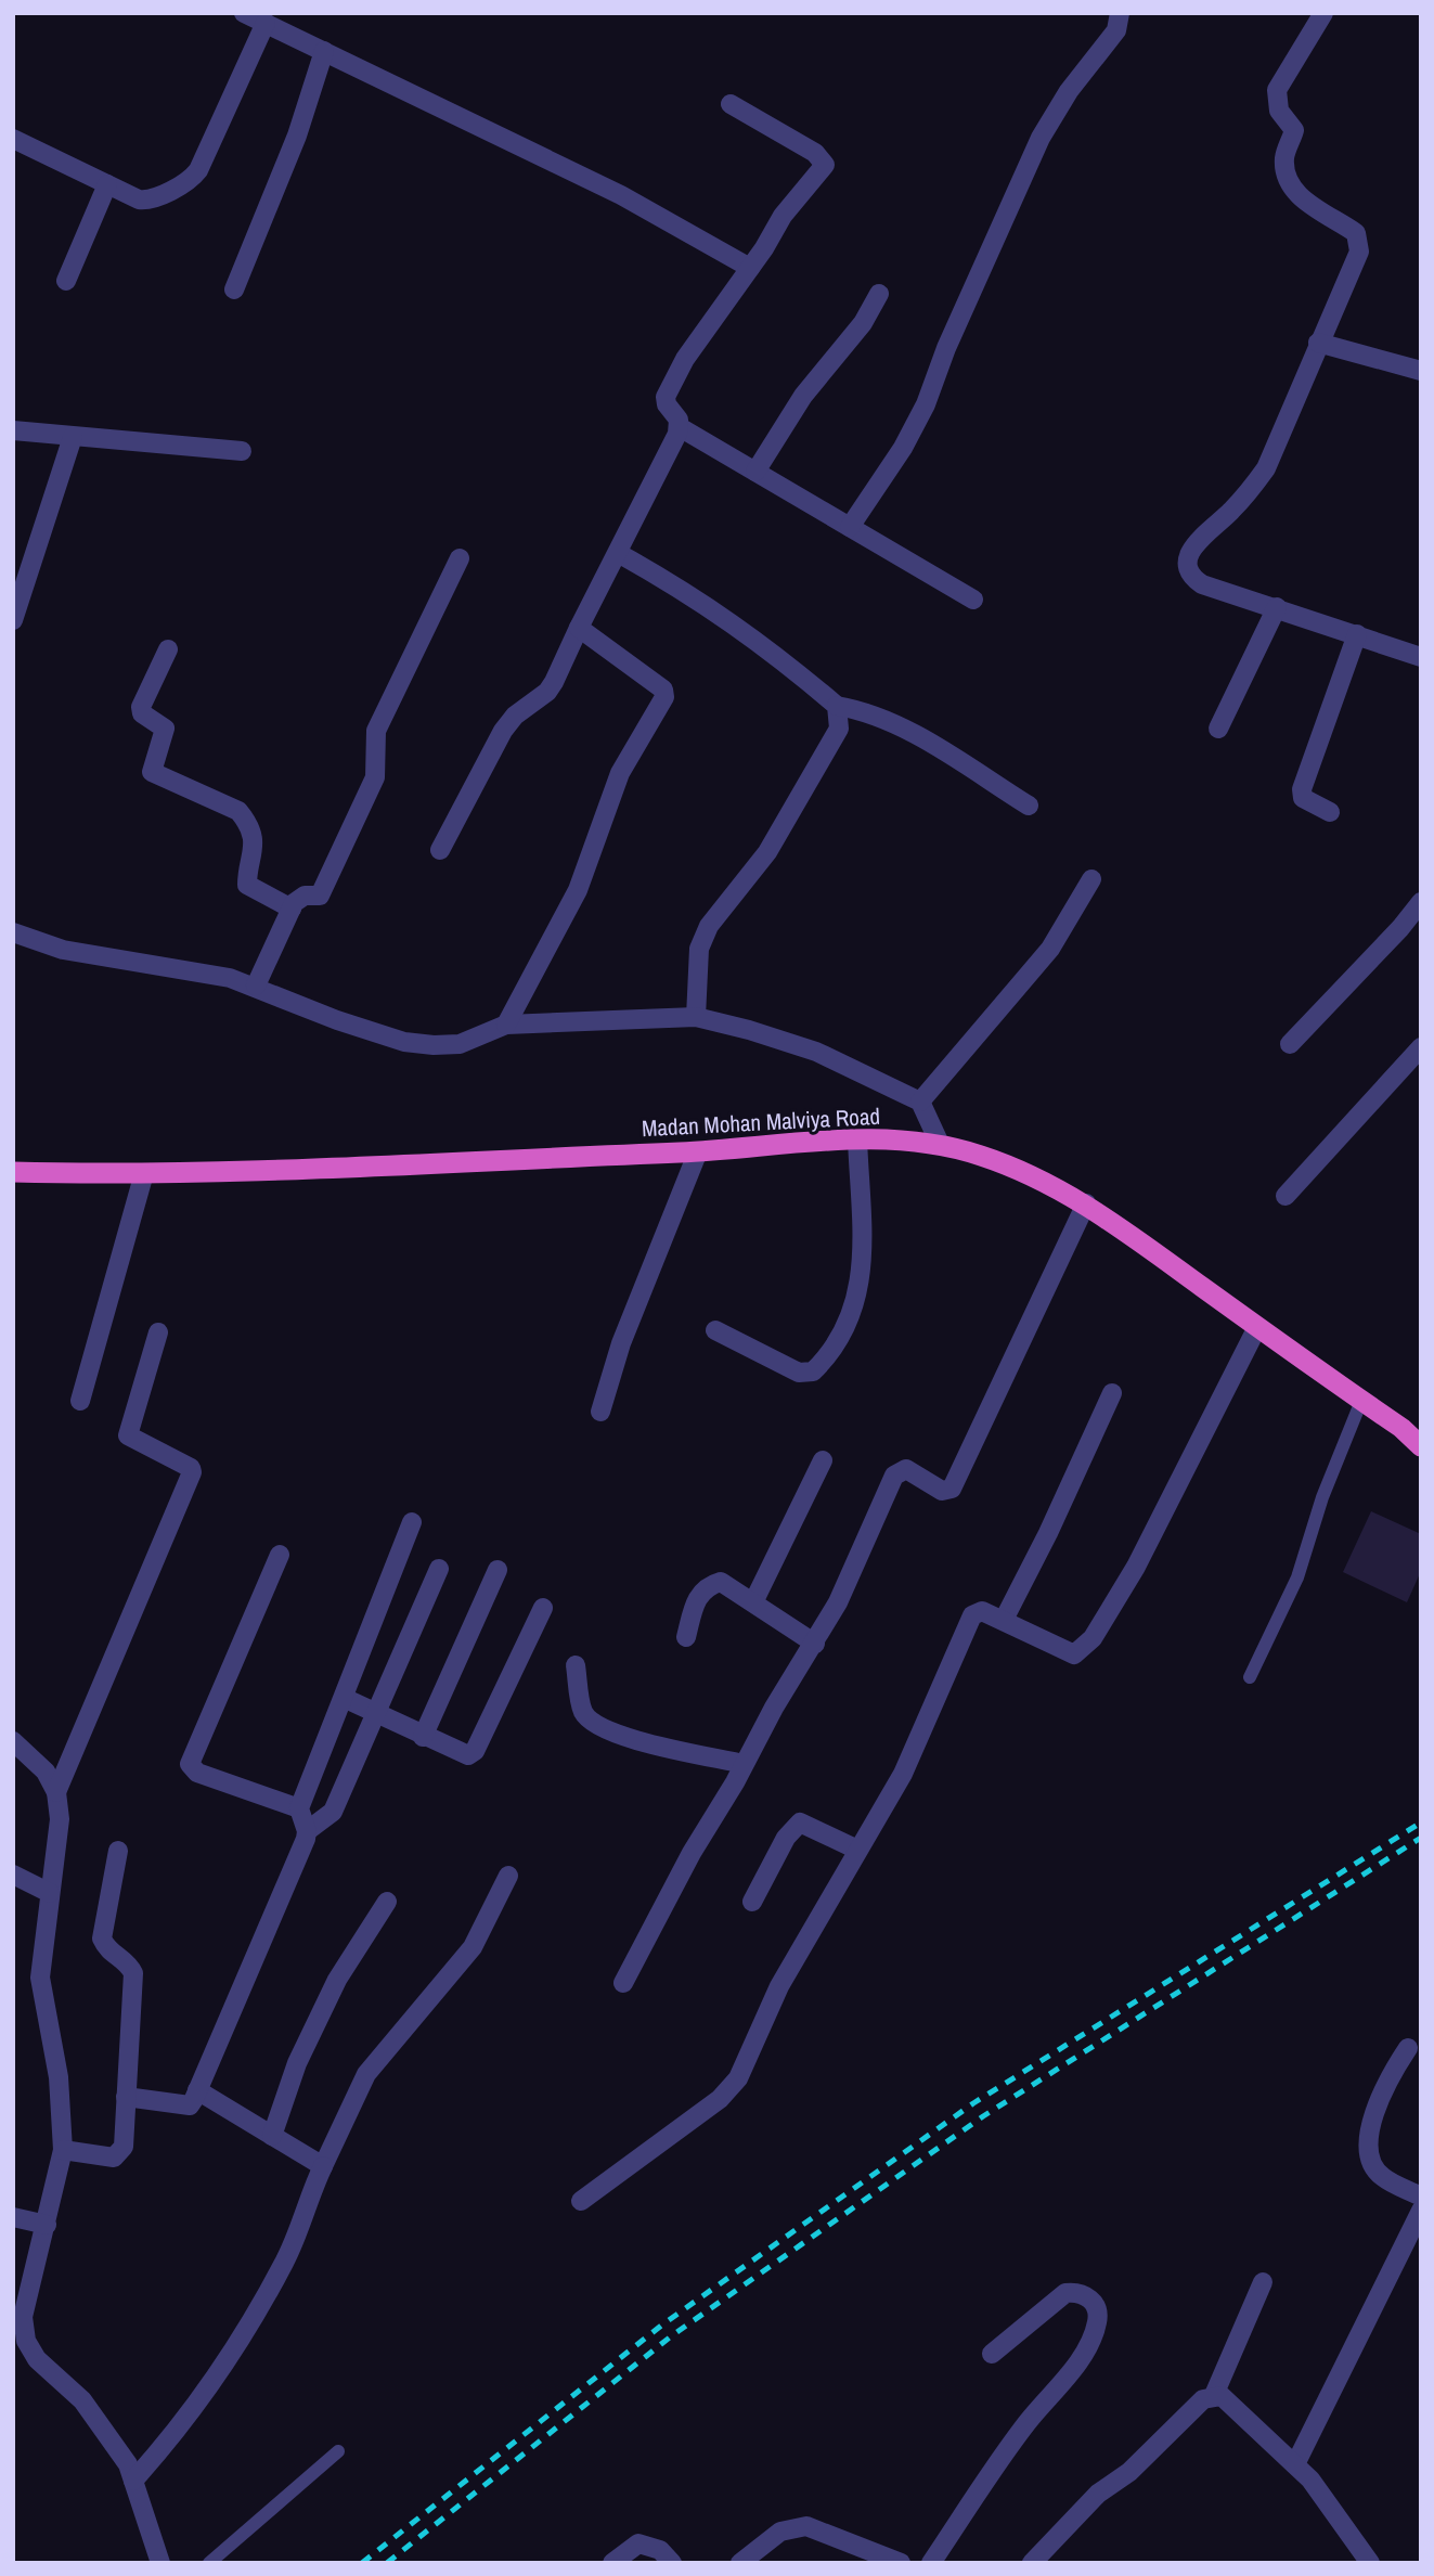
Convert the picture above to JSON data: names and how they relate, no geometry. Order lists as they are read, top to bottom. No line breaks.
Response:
{"streets":{"highway":["Madan Mohan Malviya Road"]}}
